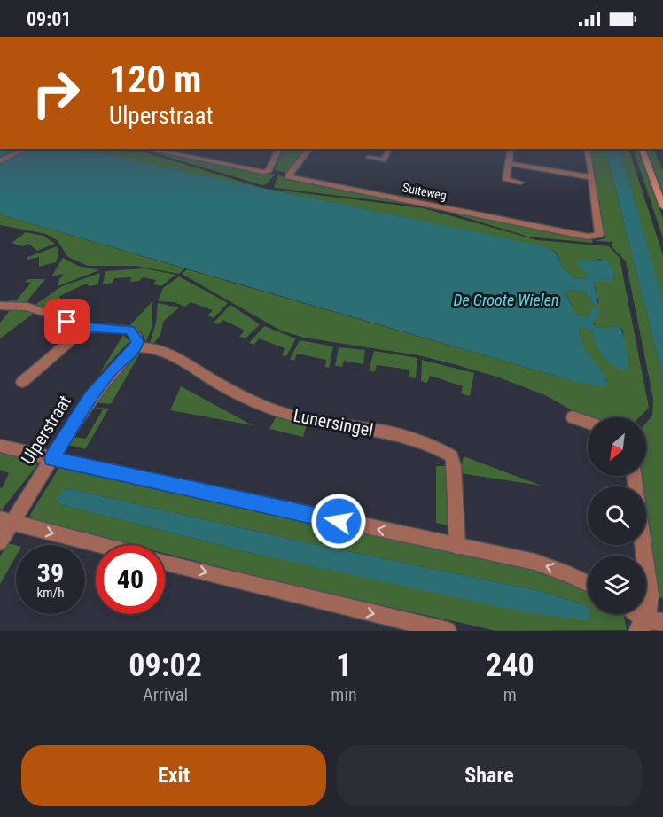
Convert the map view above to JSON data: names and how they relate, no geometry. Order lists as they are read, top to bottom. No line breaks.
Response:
{"streets":{"street":["Suiteweg","Lunersingel","Ulperstraat"]},"crossings":[["Lunersingel","Ulperstraat"]],"water":["De Groote Wielen"],"north":"bottom left","page":{"status":"09:01","turn":["120 m","Ulperstraat"],"speed":"39 km/h","limit":"40","eta":["09:02","Arrival","1","min","240","m"],"buttons":["Exit","Share"]}}
